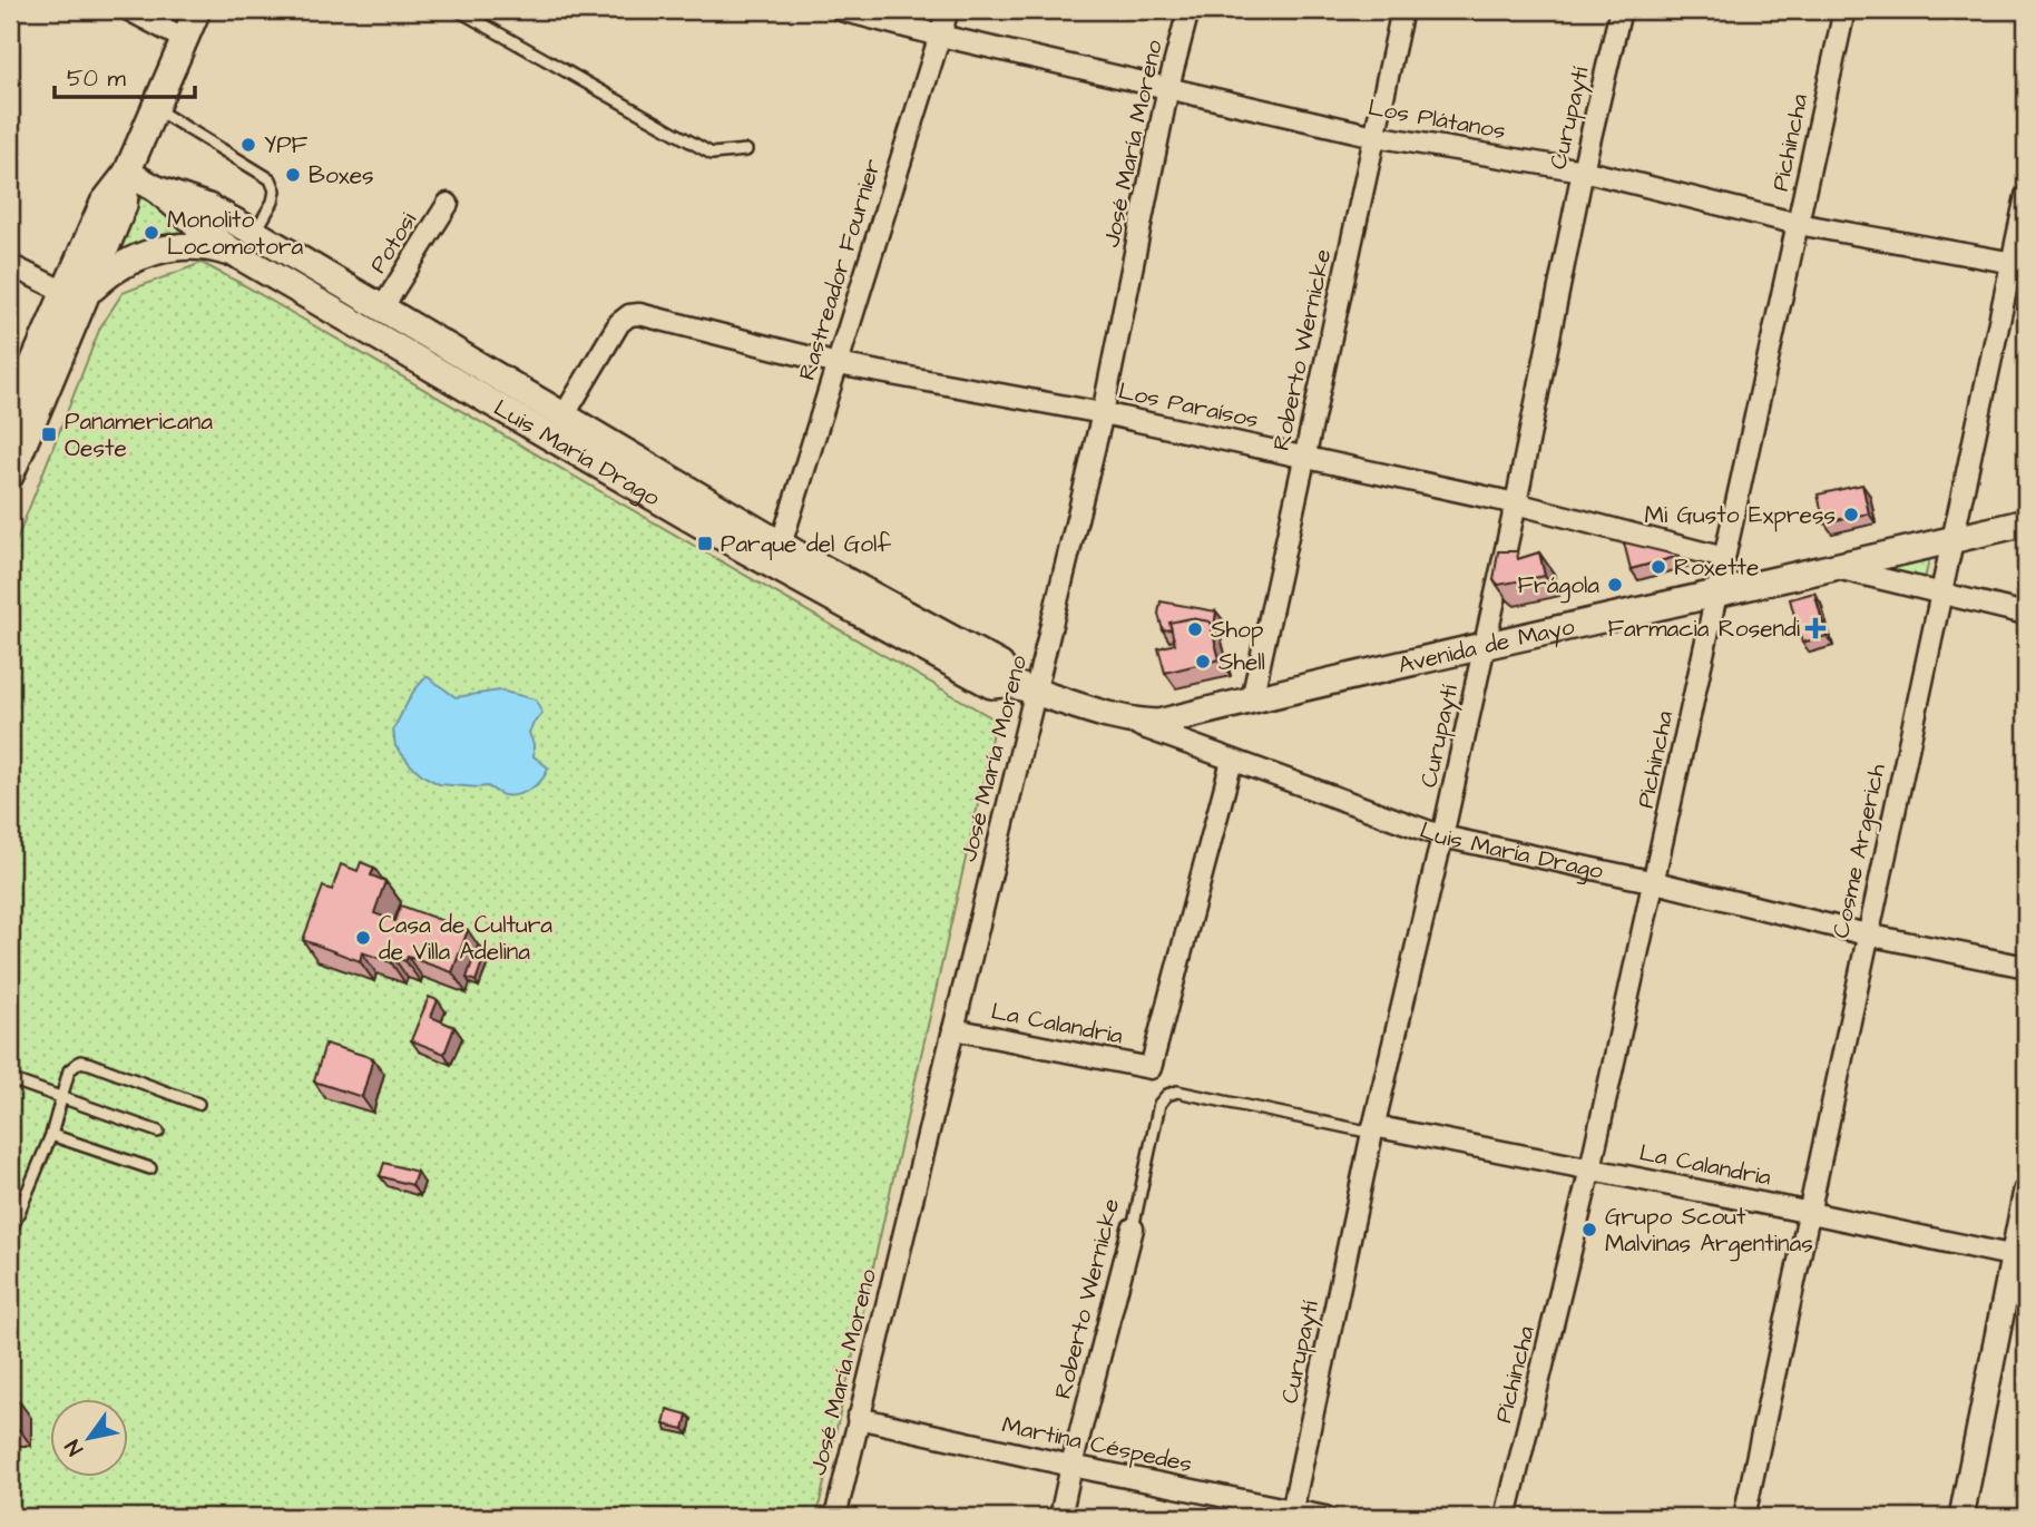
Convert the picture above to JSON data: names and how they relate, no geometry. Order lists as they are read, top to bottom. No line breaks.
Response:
{"streets":{"main road":["Luis María Drago","Avenida de Mayo"],"street":["Curupaytí","Los Plátanos","Pichincha","José María Moreno","Potosi","Rastreador Fournier","Roberto Wernicke","Los Paraísos","Cosme Argerich","La Calandria","Martina Céspedes"]},"crossings":[["Curupaytí","Los Plátanos"],["Curupaytí","Los Paraísos"],["Curupaytí","Luis María Drago"],["Curupaytí","Avenida de Mayo"],["Curupaytí","La Calandria"],["Curupaytí","Martina Céspedes"],["Los Plátanos","Pichincha"],["Los Plátanos","José María Moreno"],["Los Plátanos","Rastreador Fournier"],["Los Plátanos","Roberto Wernicke"],["Los Plátanos","Cosme Argerich"],["Pichincha","Los Paraísos"],["Pichincha","Luis María Drago"],["Pichincha","Avenida de Mayo"],["Pichincha","La Calandria"],["José María Moreno","Los Paraísos"],["José María Moreno","Luis María Drago"],["José María Moreno","La Calandria"],["José María Moreno","Martina Céspedes"],["Potosi","Luis María Drago"],["Rastreador Fournier","Los Paraísos"],["Rastreador Fournier","Luis María Drago"],["Roberto Wernicke","Los Paraísos"],["Roberto Wernicke","Avenida de Mayo"],["Roberto Wernicke","La Calandria"],["Roberto Wernicke","Martina Céspedes"],["Los Paraísos","Luis María Drago"],["Luis María Drago","Avenida de Mayo"],["Luis María Drago","Cosme Argerich"],["Luis María Drago","La Calandria"],["Avenida de Mayo","Cosme Argerich"],["Cosme Argerich","La Calandria"]],"places":{"other":["YPF","Boxes","Monolito Locomotora","Mi Gusto Express","Roxette","Frágola","Shop","Shell","Casa de Cultura de Villa Adelina","Grupo Scout Malvinas Argentinas"],"transit":["Panamericana Oeste","Parque del Golf"],"health":["Farmacia Rosendi"]},"scale_bar":"50 m","north":"bottom left"}
